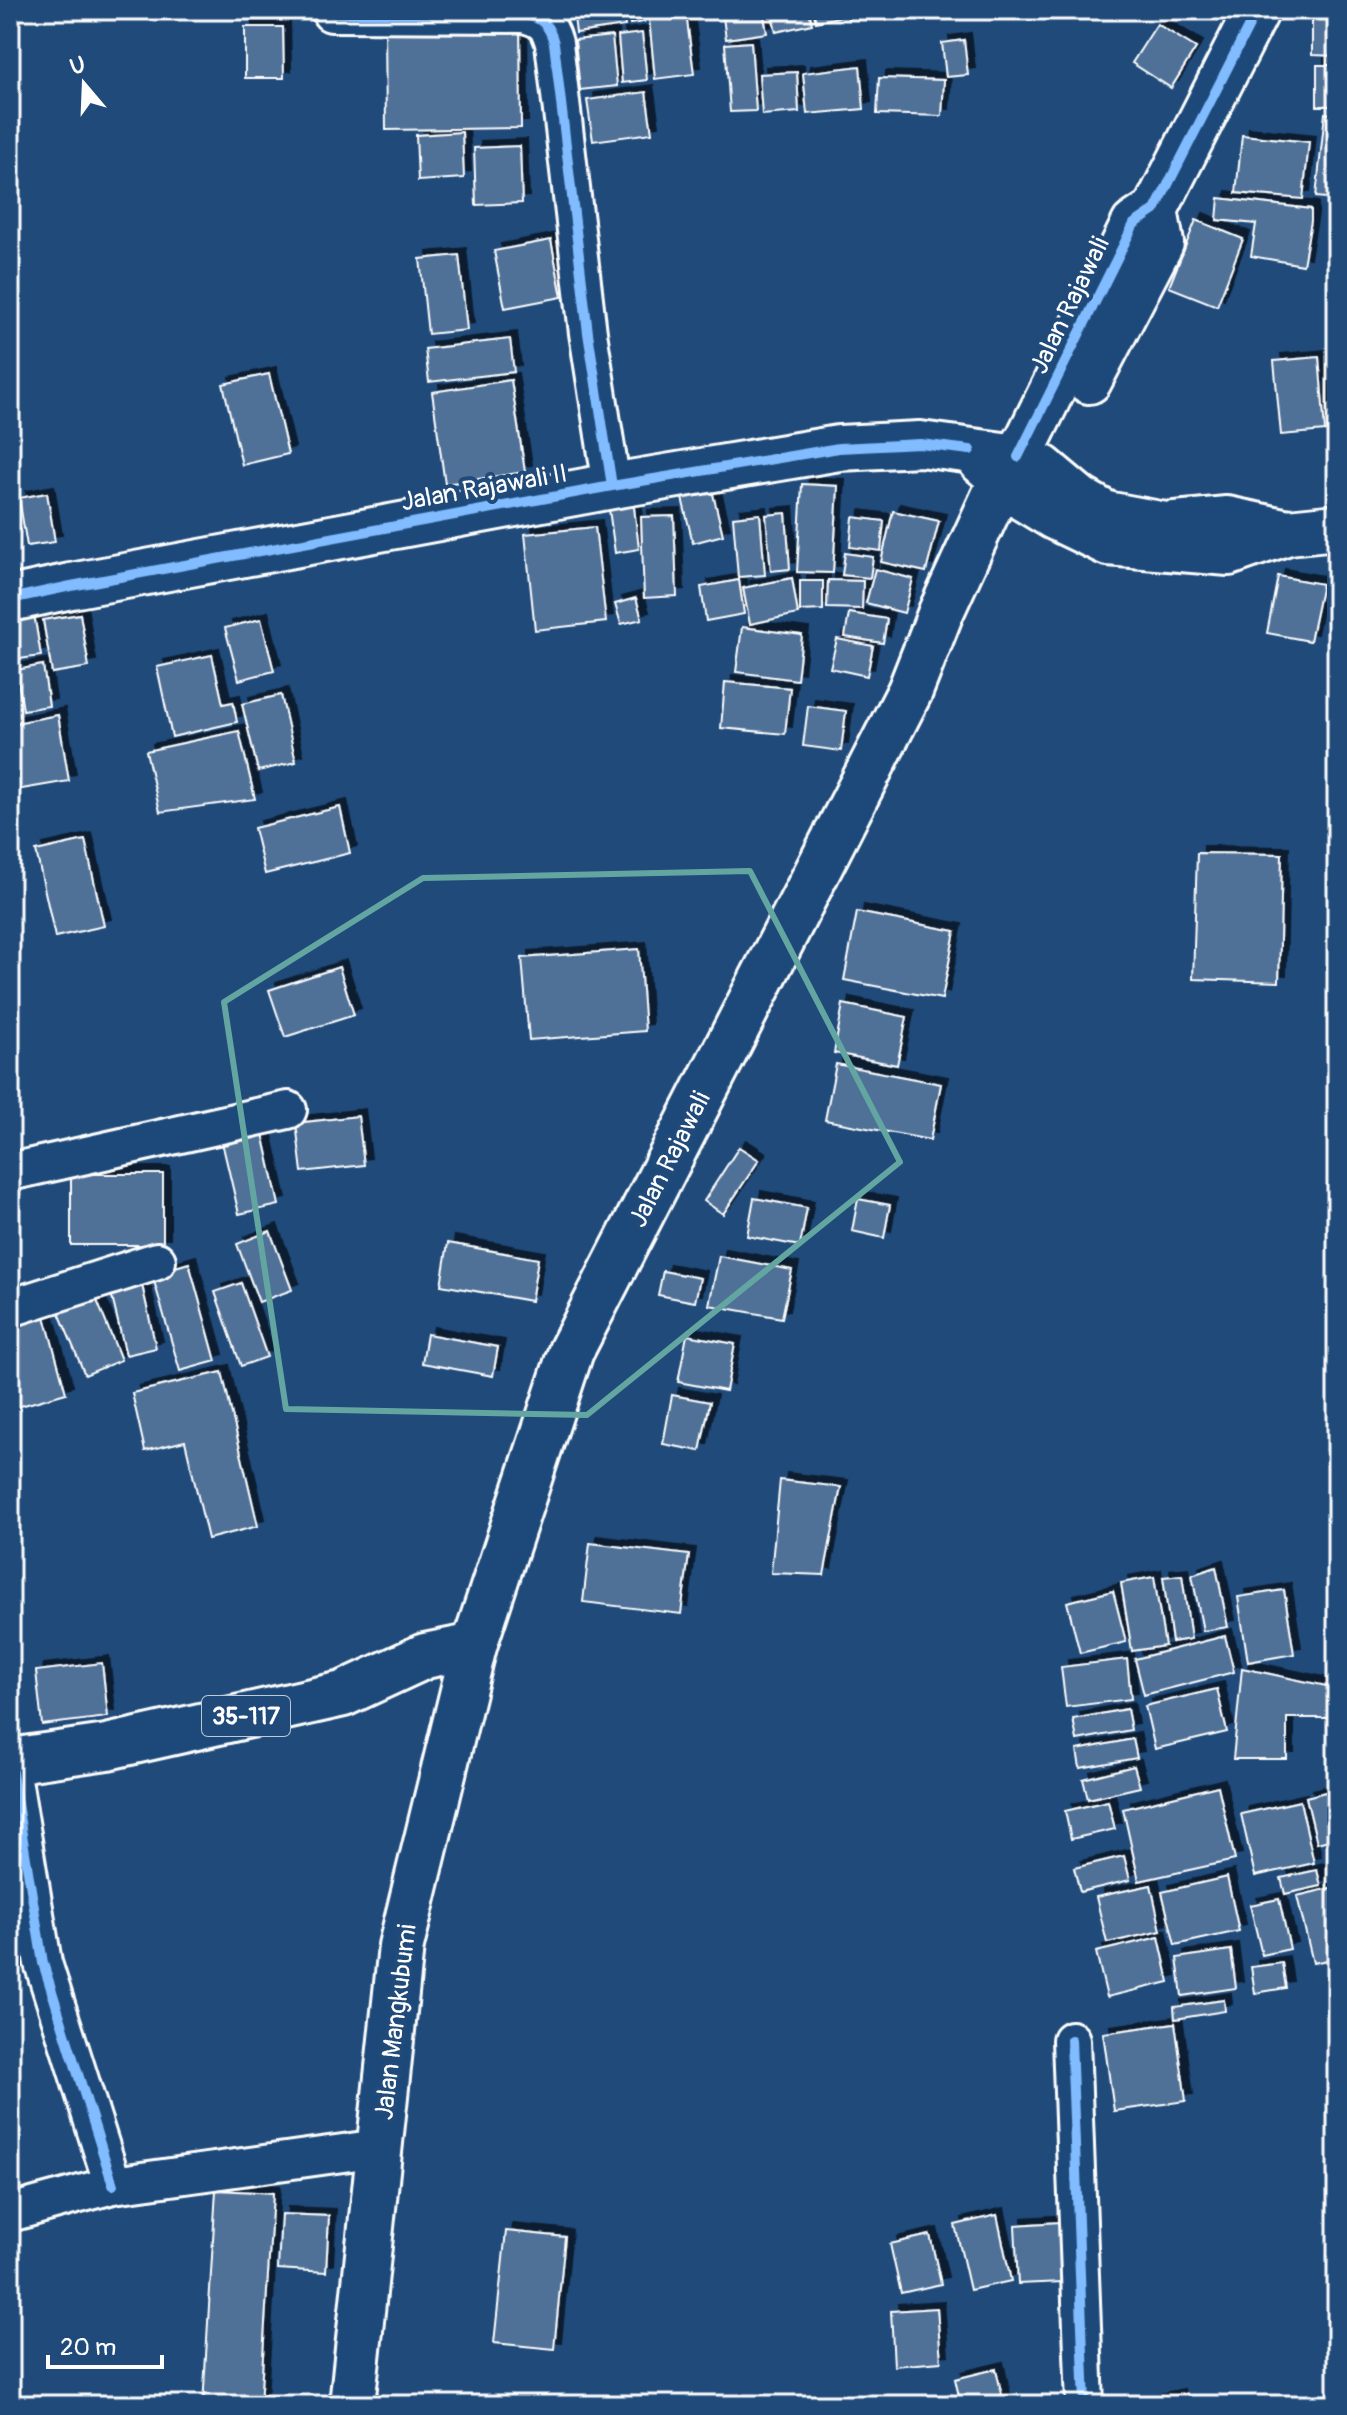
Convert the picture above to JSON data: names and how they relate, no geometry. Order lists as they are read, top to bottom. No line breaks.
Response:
{"streets":{"main road":["Jalan Rajawali","Jalan Rajawali II","35-117","Jalan Mangkubumi"]},"crossings":[["Jalan Rajawali","Jalan Rajawali II"],["Jalan Rajawali","35-117"],["Jalan Rajawali","Jalan Mangkubumi"],["35-117","Jalan Mangkubumi"]],"scale_bar":"20 m","north":"top"}
